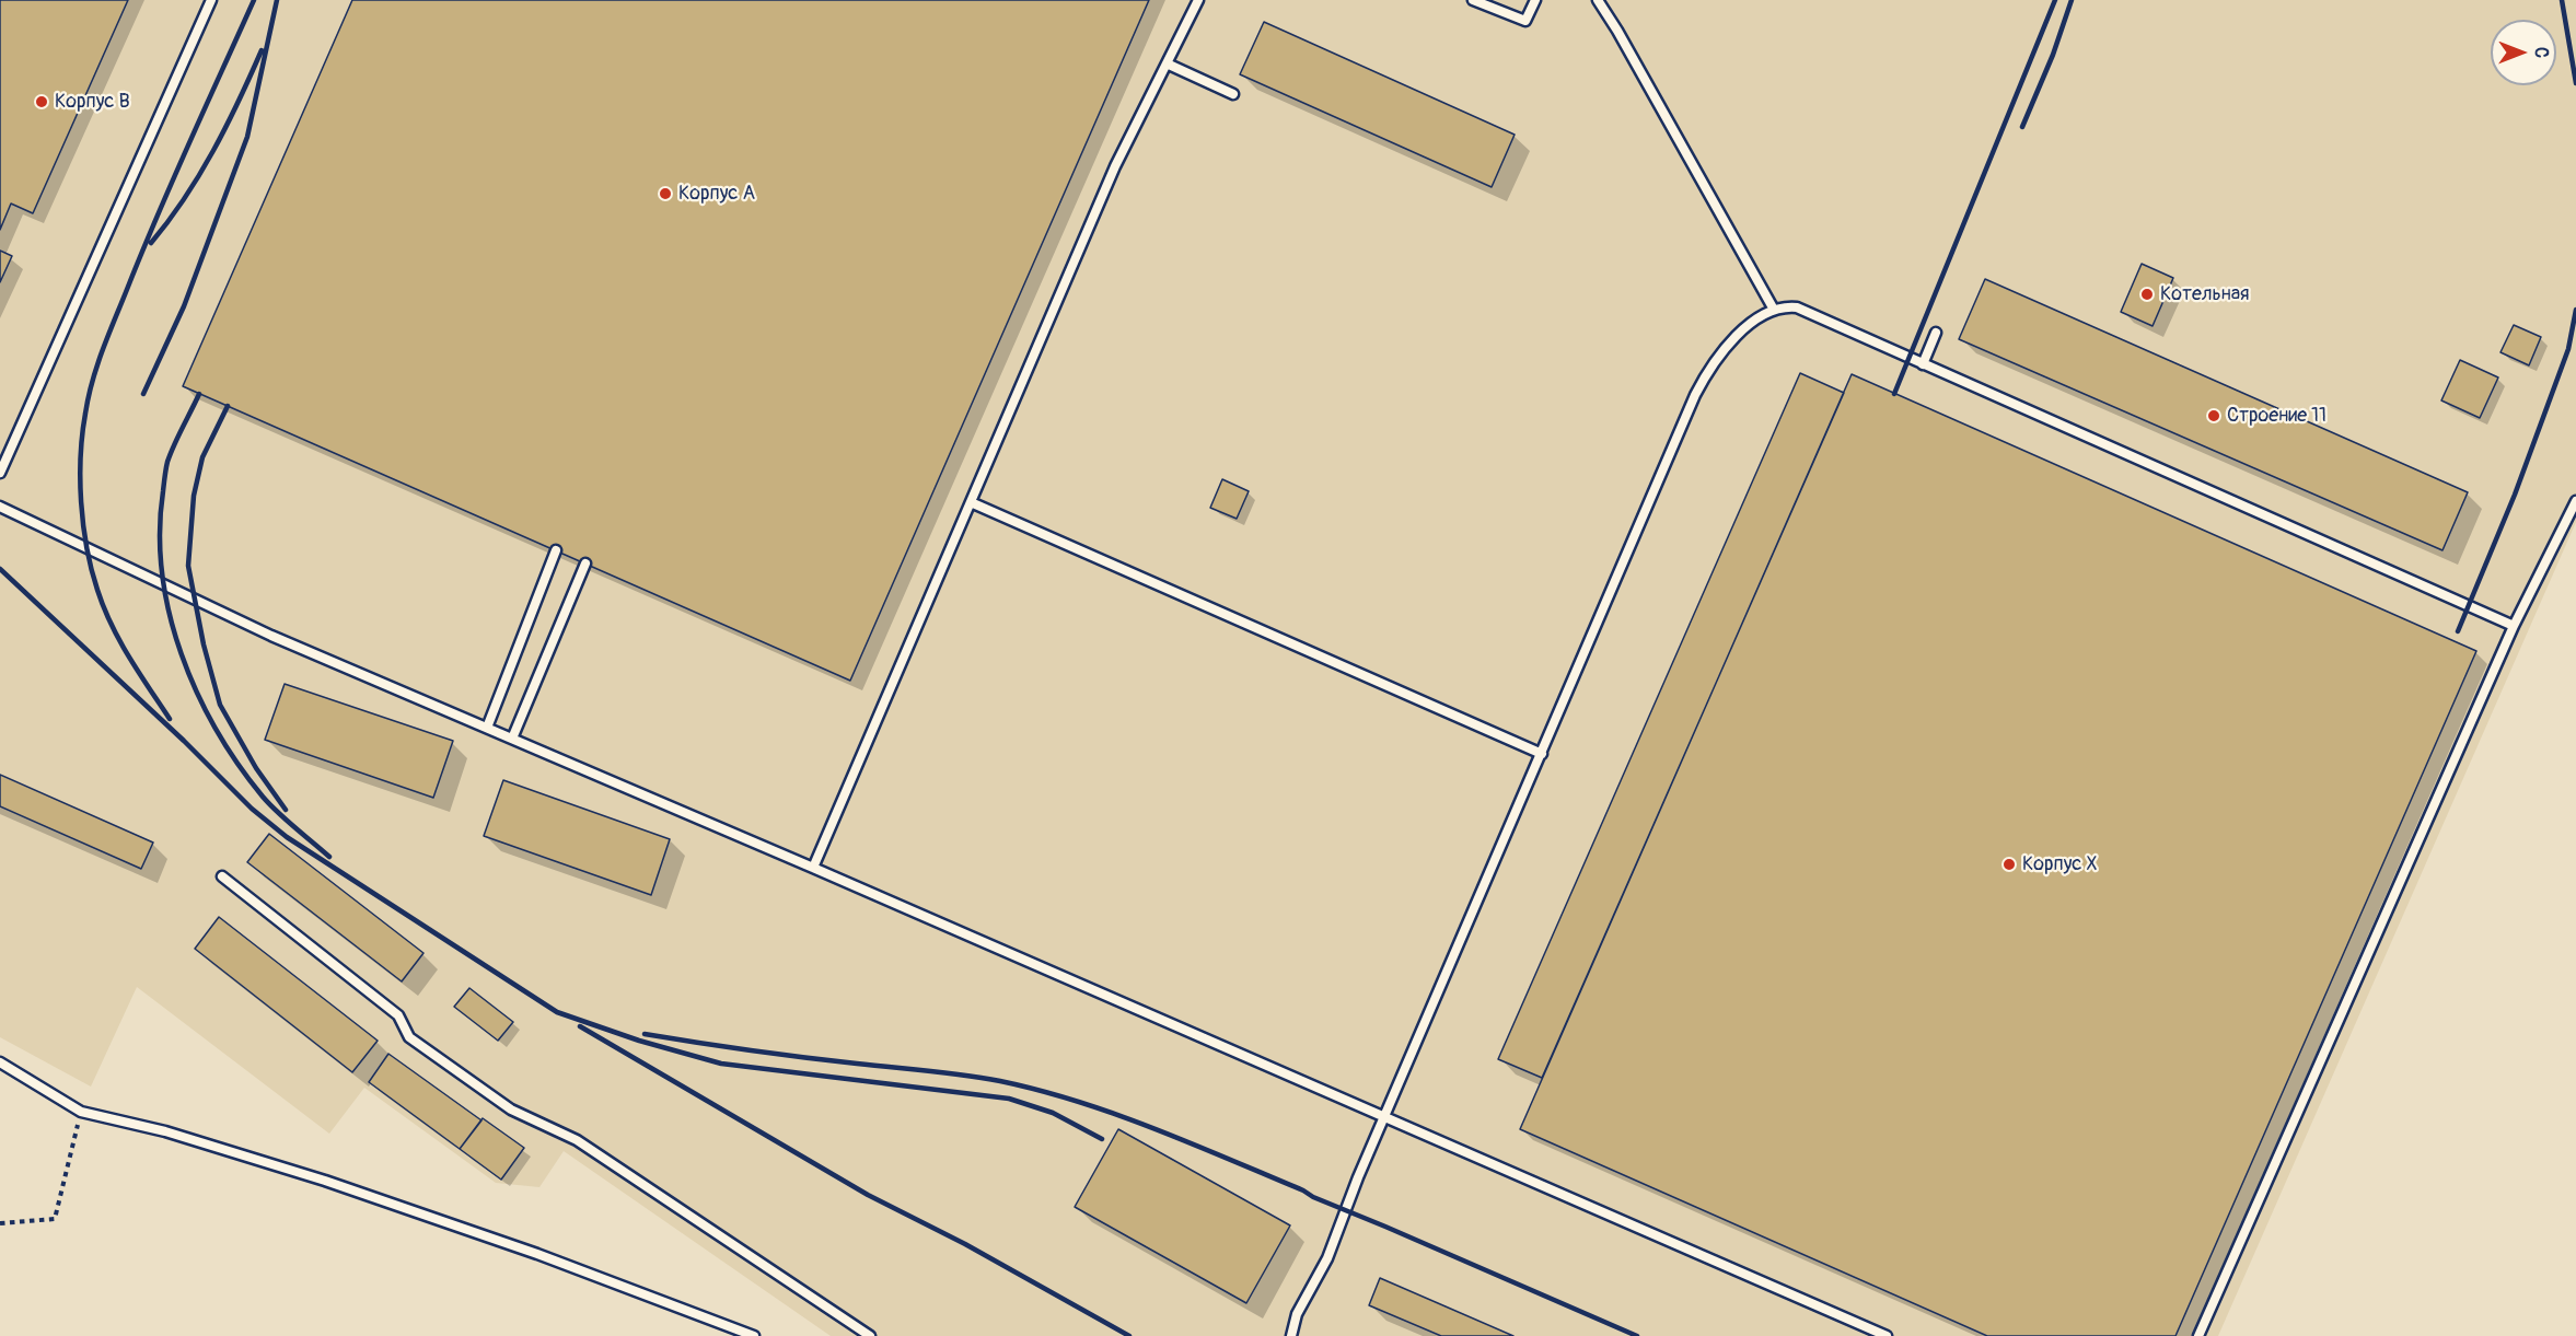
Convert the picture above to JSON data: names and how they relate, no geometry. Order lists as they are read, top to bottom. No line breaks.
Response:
{"places":["Корпус В","Корпус А","Котельная","Строение 11","Корпус Х"],"north":"right"}
